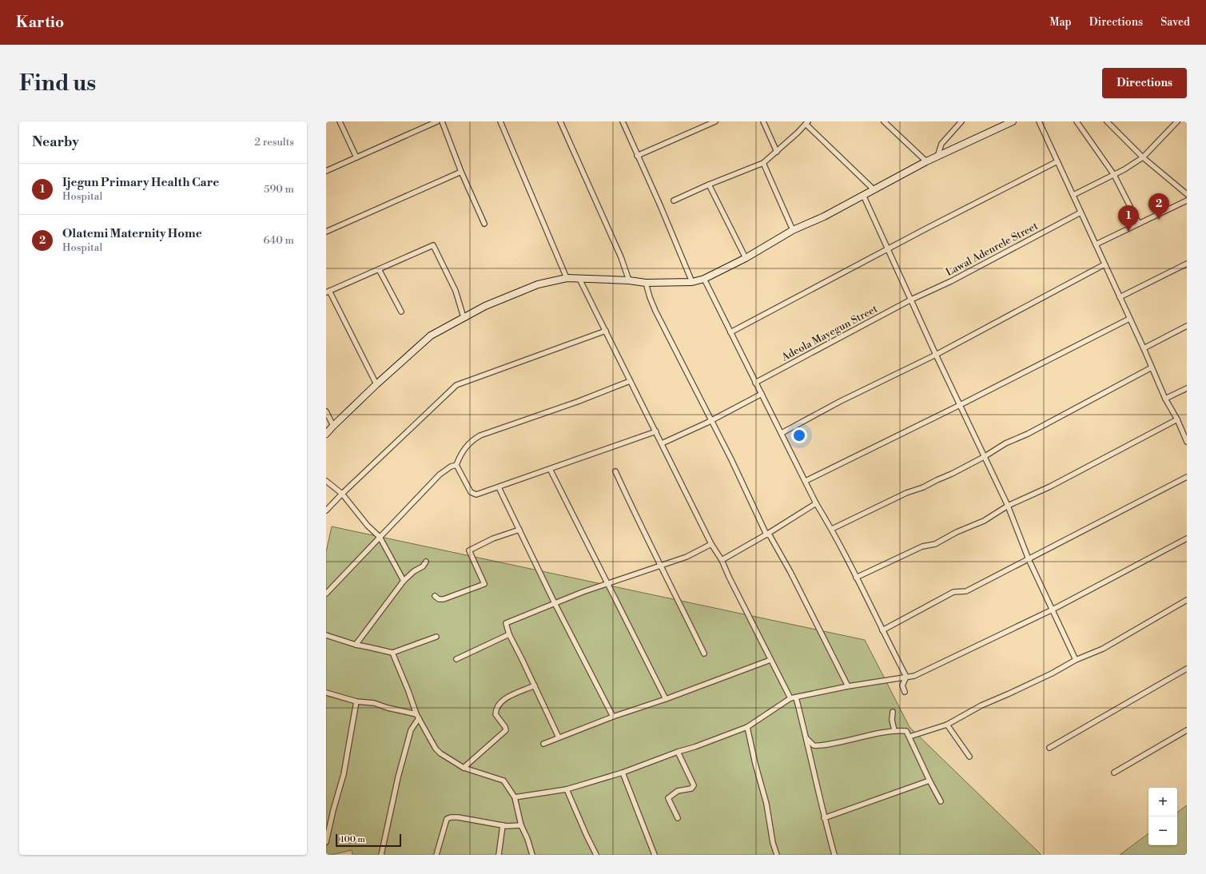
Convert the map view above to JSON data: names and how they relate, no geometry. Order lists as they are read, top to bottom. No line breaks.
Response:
{"streets":{"street":["Lawal Adenrele Street","Adeola Mayegun Street"]},"crossings":[["Lawal Adenrele Street","Adeola Mayegun Street"]],"scale_bar":"100 m","page":{"header":"Kartio","nav":["Map","Directions","Saved"],"buttons":"Directions","title":"Find us","heading":["Nearby","2 results"],"list":[{"mark":"1","name":"Ijegun Primary Health Care","note":"Hospital","value":"590 m"},{"mark":"2","name":"Olatemi Maternity Home","note":"Hospital","value":"640 m"}],"pins":["2","1"],"map_buttons":["+","−"],"scale":"100 m"}}
